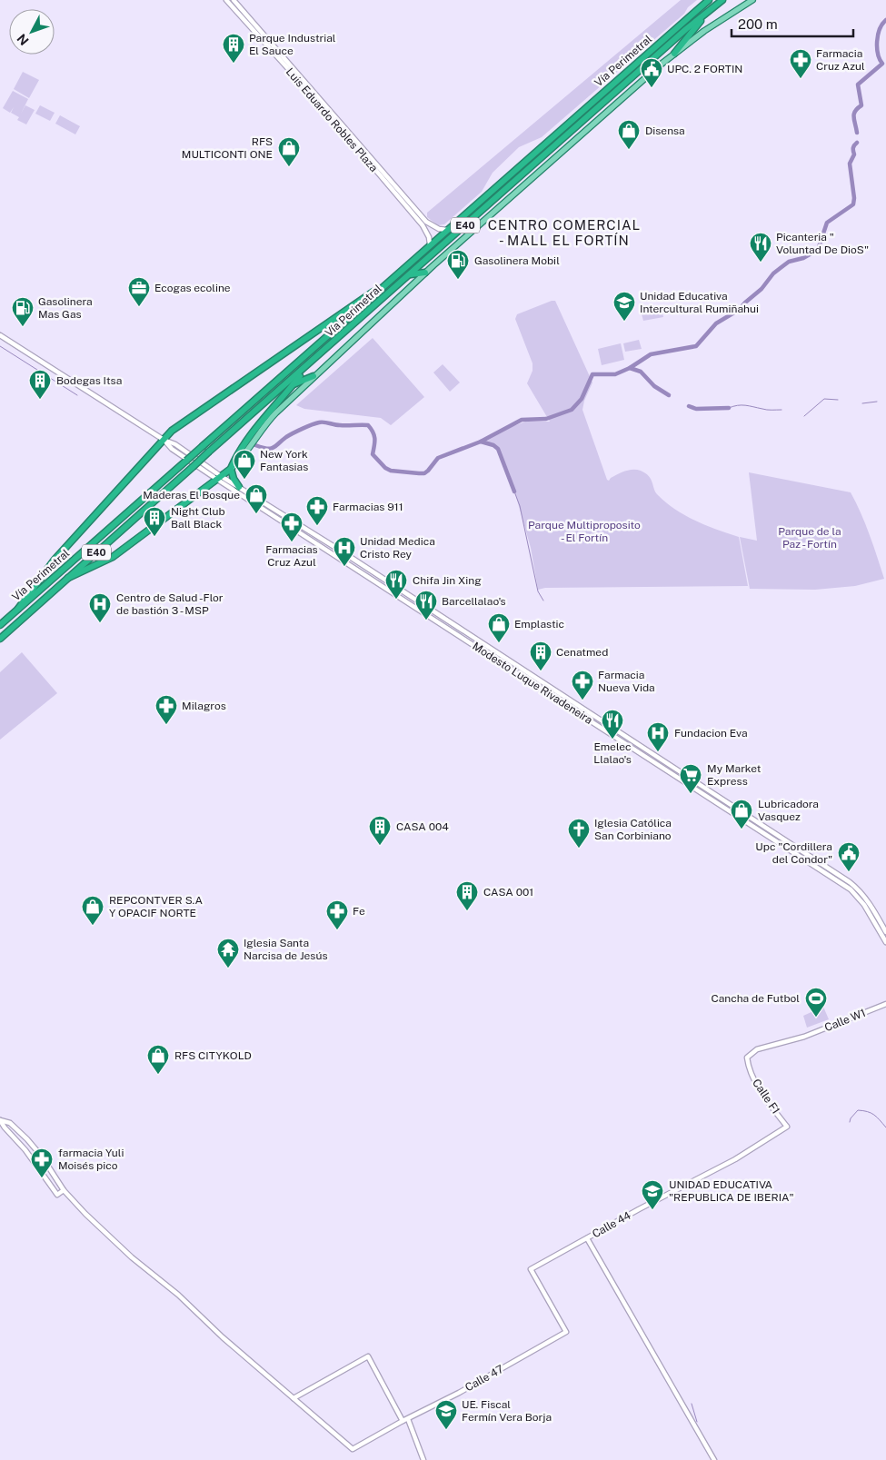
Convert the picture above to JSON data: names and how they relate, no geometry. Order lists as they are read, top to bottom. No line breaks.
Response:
{"streets":{"highway":["Vía Perimetral","E40"],"street":["Luis Eduardo Robles Plaza","Modesto Luque Rivadeneira","Calle W1","Calle F1","Calle 44","Calle 47"]},"crossings":[["Vía Perimetral","Luis Eduardo Robles Plaza"],["Calle W1","Calle F1"],["Calle F1","Calle 44"],["Calle 44","Calle 47"]],"districts":["CENTRO COMERCIAL - MALL EL FORTÍN"],"parks":["Parque Multiproposito - El Fortín","Parque de la Paz - Fortín"],"places":{"building":["Parque Industrial El Sauce","Bodegas Itsa","Night Club Ball Black","Cenatmed","CASA 004","CASA 001"],"pharmacy":["Farmacia Cruz Azul","Farmacias 911","Farmacias Cruz Azul","Farmacia Nueva Vida","Milagros","Fe","farmacia Yuli Moisés pico"],"public building":["UPC. 2 FORTIN","Upc \"Cordillera del Condor\""],"shop":["Disensa","RFS MULTICONTI ONE","New York Fantasias","Maderas El Bosque","Emplastic","Lubricadora Vasquez","REPCONTVER S.A Y OPACIF NORTE","RFS CITYKOLD"],"restaurant":["Picanteria \" Voluntad De DioS\"","Chifa Jin Xing","Barcellalao's","Emelec Llalao's"],"fuel station":["Gasolinera Mobil","Gasolinera Mas Gas"],"office":["Ecogas ecoline"],"school or university":["Unidad Educativa Intercultural Rumiñahui","UNIDAD EDUCATIVA \"REPUBLICA DE IBERIA\"","UE. Fiscal Fermín Vera Borja"],"hospital":["Unidad Medica Cristo Rey","Centro de Salud -Flor de bastión 3 - MSP","Fundacion Eva"],"supermarket":["My Market Express"],"church":["Iglesia Católica San Corbiniano"],"temple":["Iglesia Santa Narcisa de Jesús"],"sports":["Cancha de Futbol"]},"scale_bar":"200 m","north":"bottom left"}
